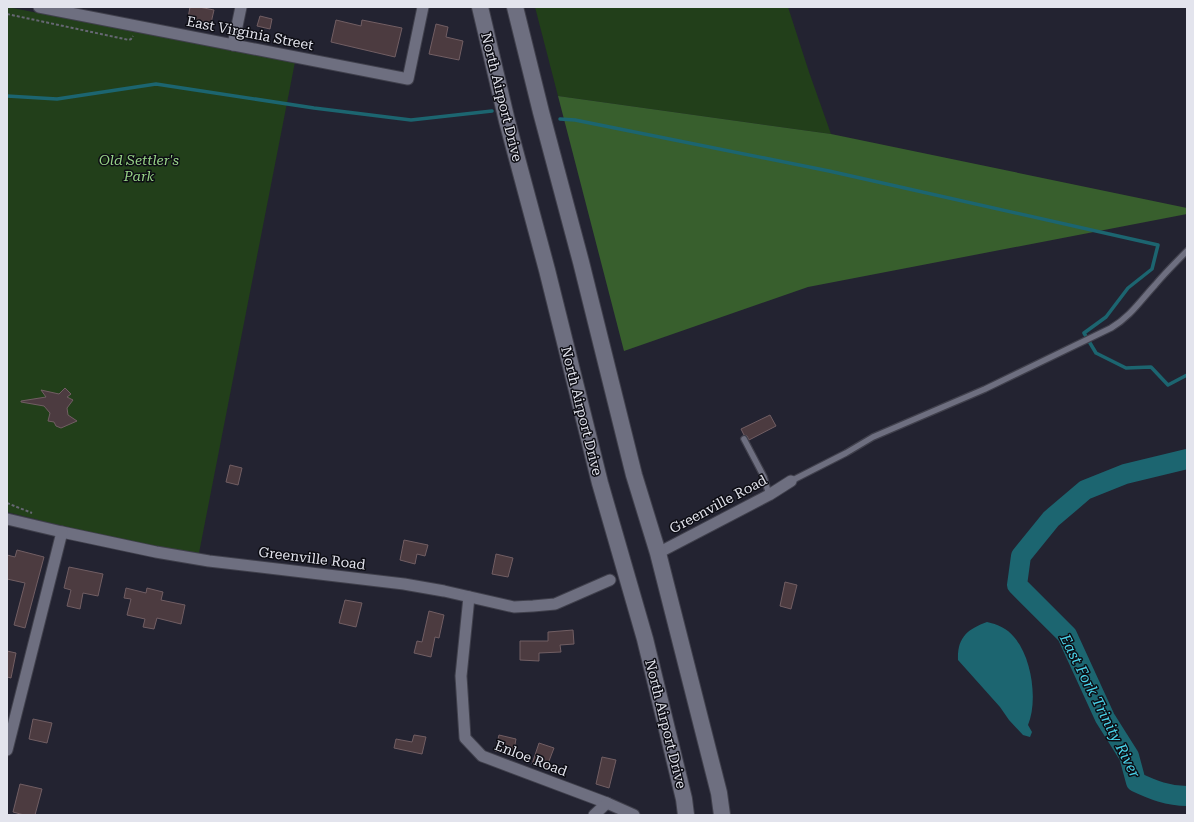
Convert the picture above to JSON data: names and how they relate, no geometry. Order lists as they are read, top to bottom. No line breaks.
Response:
{"streets":{"main road":["North Airport Drive"],"street":["East Virginia Street","Greenville Road","Enloe Road"]},"crossings":[["Greenville Road","Enloe Road"]],"water":["East Fork Trinity River"],"parks":["Old Settler's Park"]}
